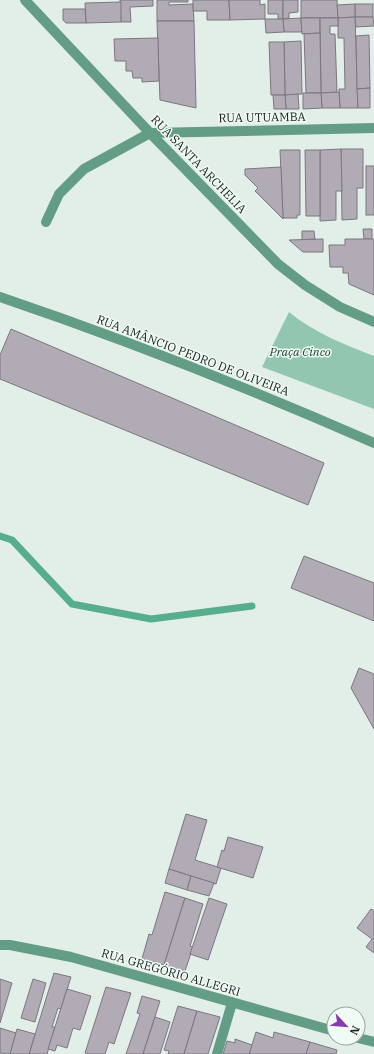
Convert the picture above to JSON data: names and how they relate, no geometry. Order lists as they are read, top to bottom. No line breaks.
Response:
{"streets":{"street":["RUA UTUAMBA","RUA SANTA ARCHELIA","RUA AMÂNCIO PEDRO DE OLIVEIRA","RUA GREGÓRIO ALLEGRI"]},"crossings":[["RUA UTUAMBA","RUA SANTA ARCHELIA"]],"parks":["Praça Cinco"],"north":"bottom right"}
